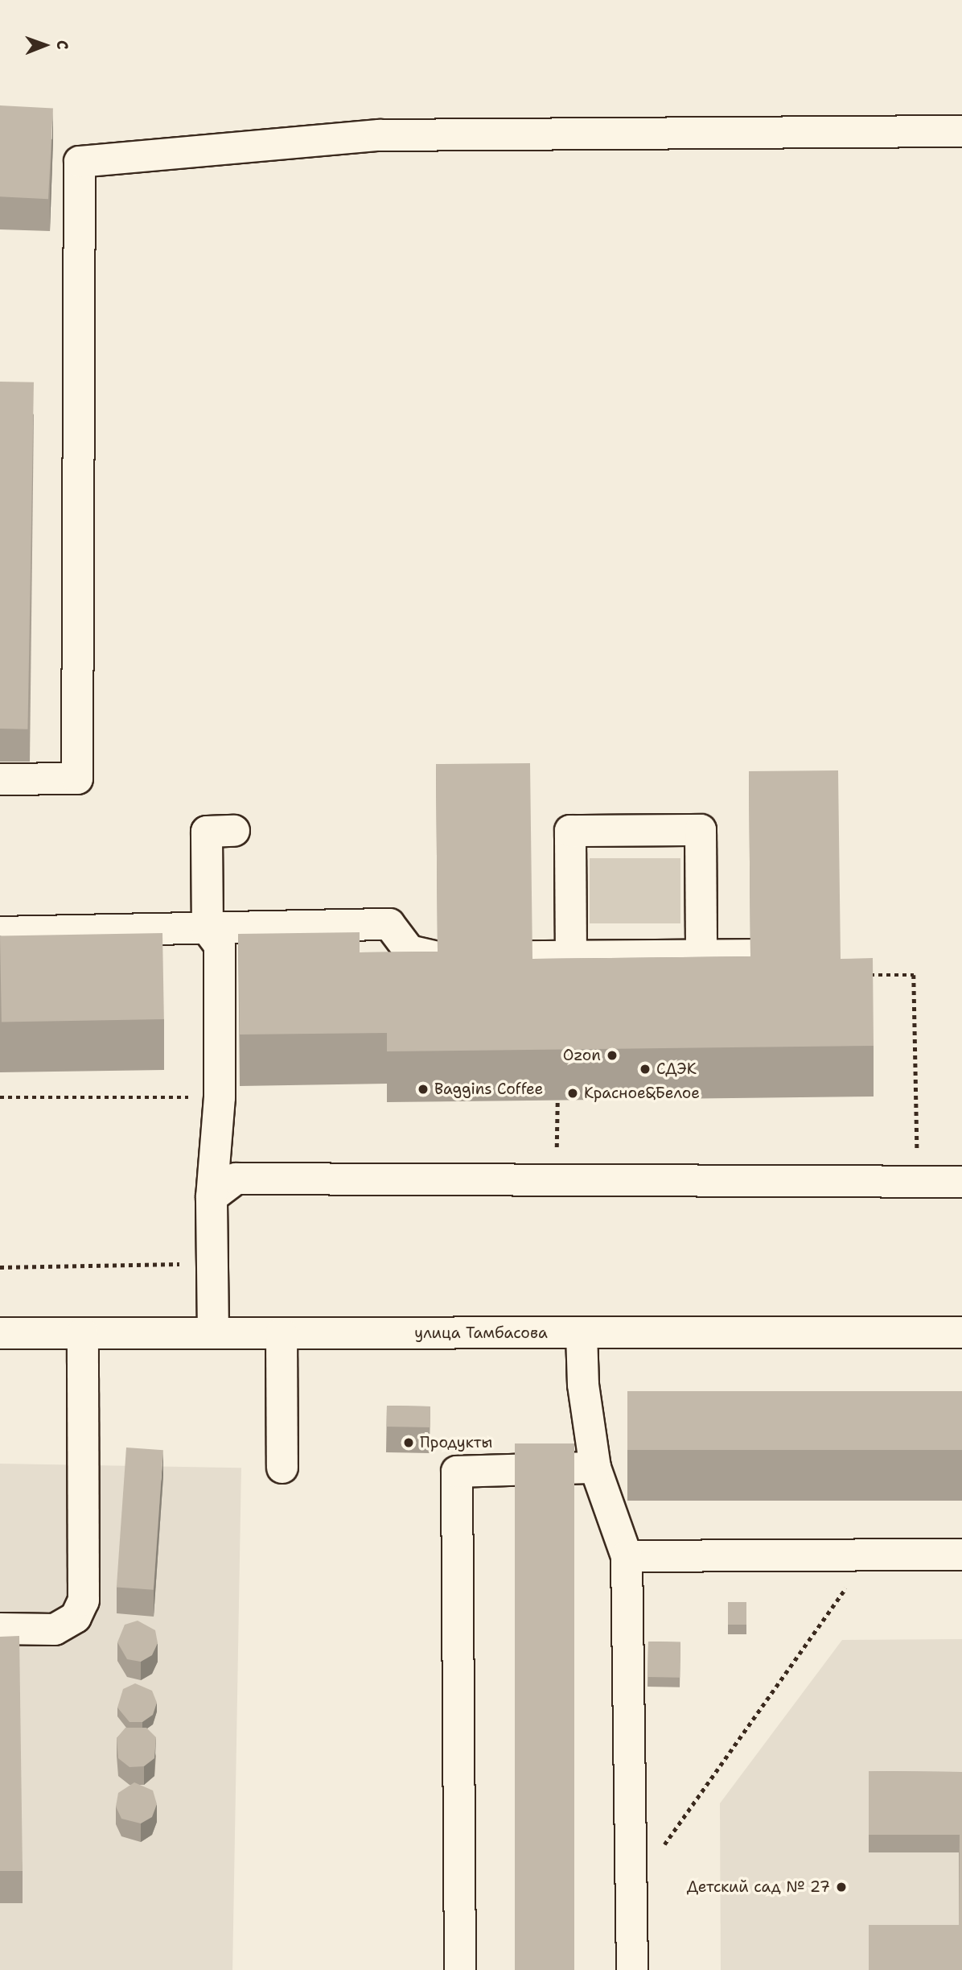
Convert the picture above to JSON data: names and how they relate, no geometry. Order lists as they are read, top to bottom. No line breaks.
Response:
{"streets":{"street":["улица Тамбасова"]},"places":["Ozon","СДЭК","Baggins Coffee","Красное&Белое","Продукты","Детский сад № 27"],"north":"right"}
